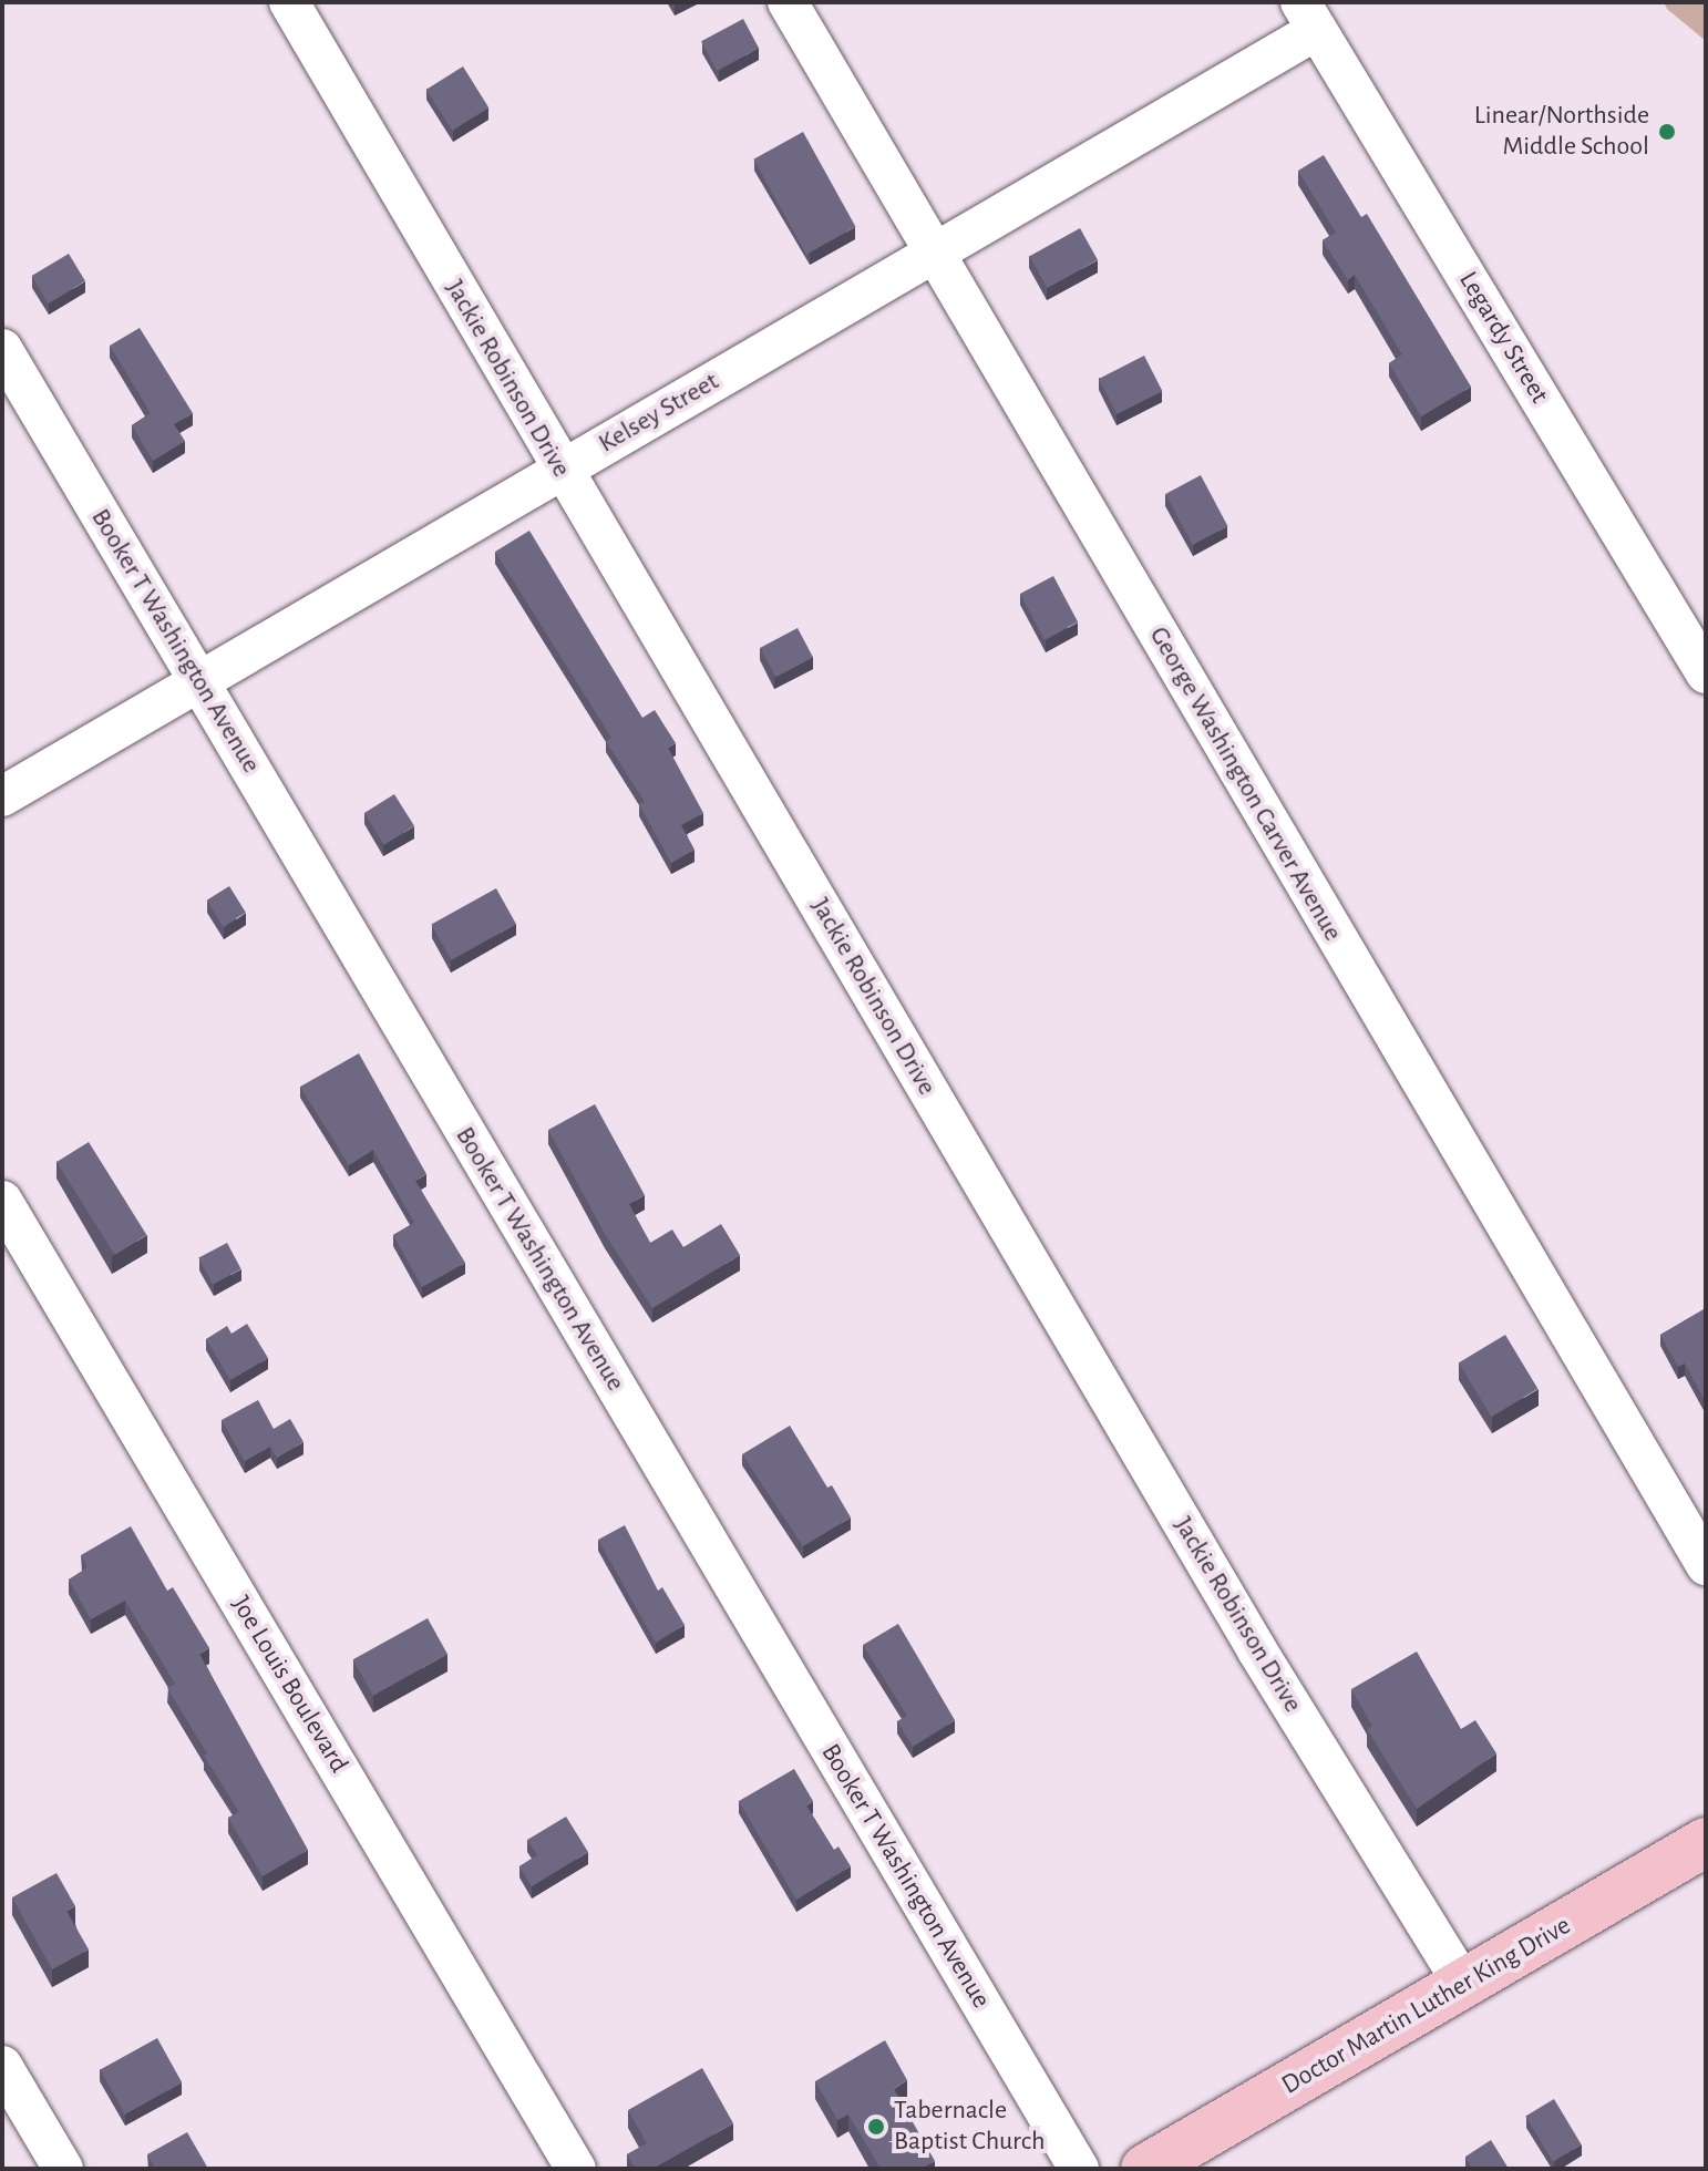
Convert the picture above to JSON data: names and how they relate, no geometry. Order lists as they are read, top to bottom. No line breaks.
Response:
{"streets":{"main road":["Doctor Martin Luther King Drive"],"street":["Legardy Street","Jackie Robinson Drive","Kelsey Street","Booker T Washington Avenue","George Washington Carver Avenue","Joe Louis Boulevard"]},"crossings":[["Legardy Street","Kelsey Street"],["Jackie Robinson Drive","Kelsey Street"],["Jackie Robinson Drive","Doctor Martin Luther King Drive"],["Kelsey Street","Booker T Washington Avenue"],["Kelsey Street","George Washington Carver Avenue"]],"places":["Linear/Northside Middle School","Tabernacle Baptist Church"]}
